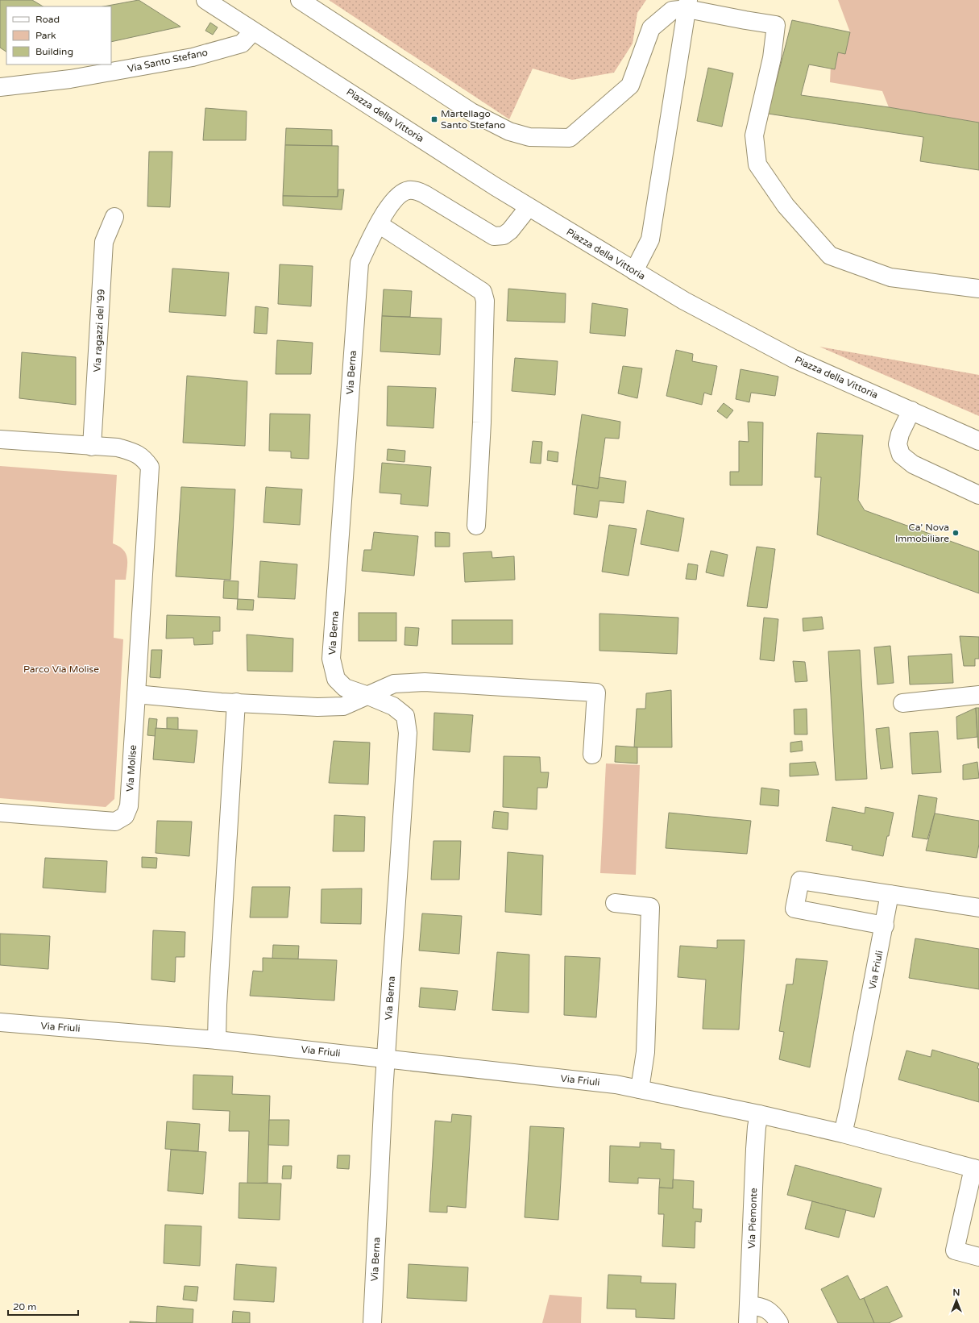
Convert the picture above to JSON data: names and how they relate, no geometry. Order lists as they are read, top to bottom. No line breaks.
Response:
{"streets":{"street":["Via Santo Stefano","Piazza della Vittoria","Via ragazzi del '99","Via Berna","Via Molise","Via Friuli","Via Piemonte"]},"crossings":[["Via Santo Stefano","Piazza della Vittoria"],["Piazza della Vittoria","Via Berna"],["Via ragazzi del '99","Via Molise"],["Via Berna","Via Friuli"],["Via Friuli","Via Piemonte"]],"parks":["Parco Via Molise"],"places":{"transit":["Martellago Santo Stefano"],"other":["Ca' Nova Immobiliare"]},"legend":["Road","Park","Building"],"scale_bar":"20 m","north":"top"}
